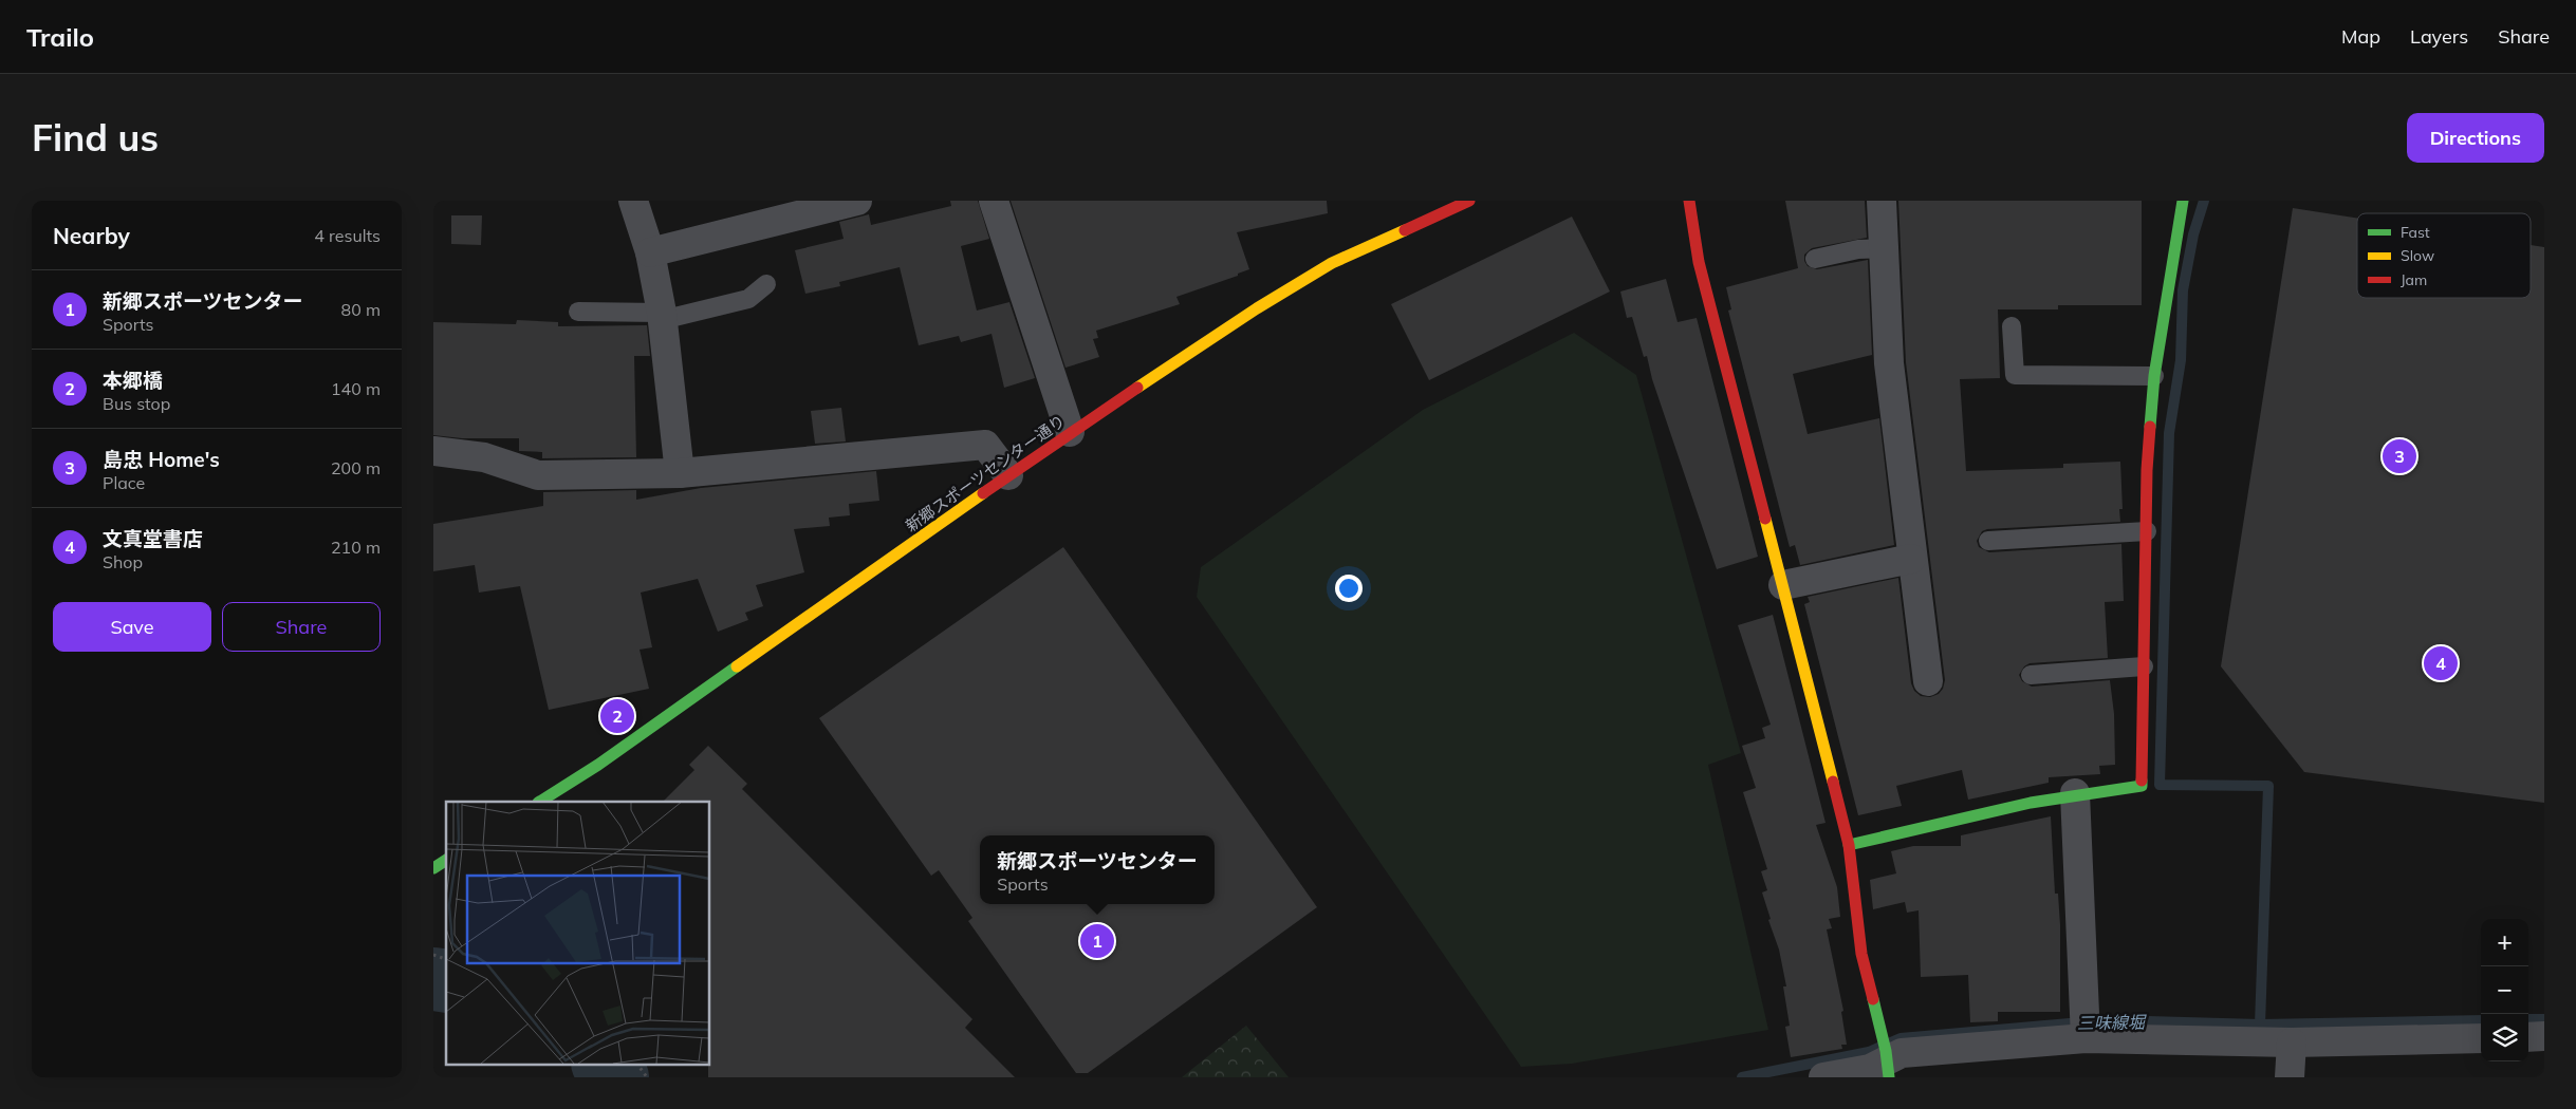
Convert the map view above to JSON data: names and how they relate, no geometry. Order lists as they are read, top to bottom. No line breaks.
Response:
{"streets":{"street":["新郷スポーツセンター通り"]},"water":["三味線堀"],"legend":["Fast","Slow","Jam"],"page":{"header":"Trailo","nav":["Map","Layers","Share"],"buttons":["Directions",["Save","Share"]],"title":"Find us","heading":["Nearby","4 results"],"list":[{"mark":"1","name":"新郷スポーツセンター","note":"Sports","value":"80 m"},{"mark":"2","name":"本郷橋","note":"Bus stop","value":"140 m"},{"mark":"3","name":"島忠 Home's","note":"Place","value":"200 m"},{"mark":"4","name":"文真堂書店","note":"Shop","value":"210 m"}],"pins":["3","4","2","1"],"popup":["新郷スポーツセンター","Sports"],"map_buttons":["+","−"]}}
